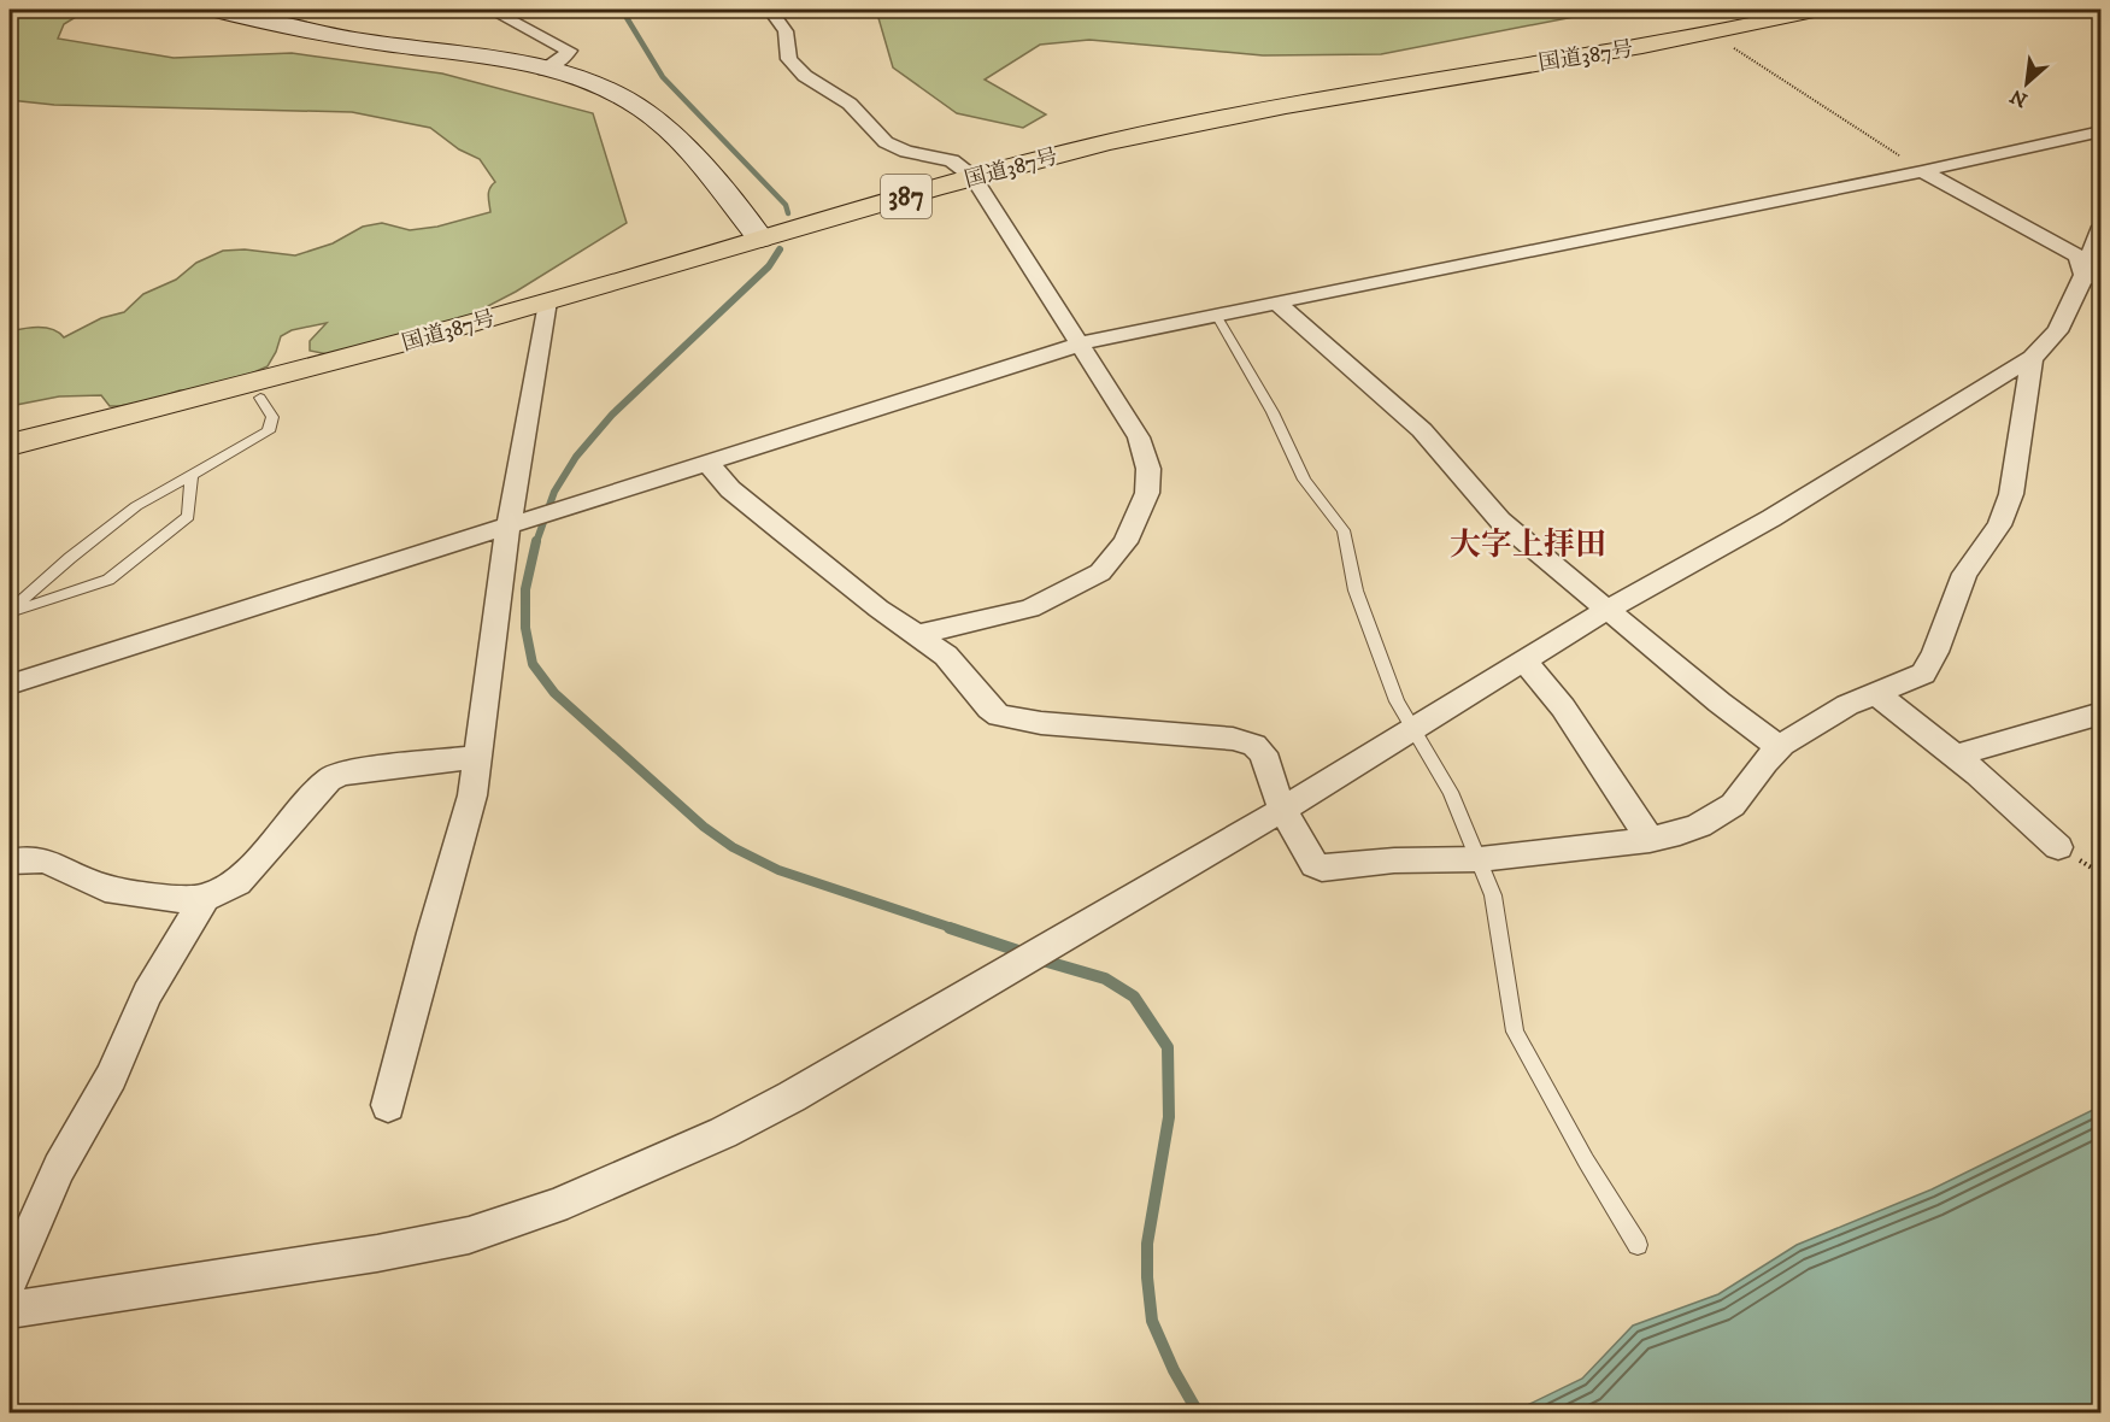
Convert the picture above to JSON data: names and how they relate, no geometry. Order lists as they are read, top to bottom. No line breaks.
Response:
{"streets":{"highway":["国道387号","387"]},"districts":["大字上拝田"],"north":"bottom left"}
